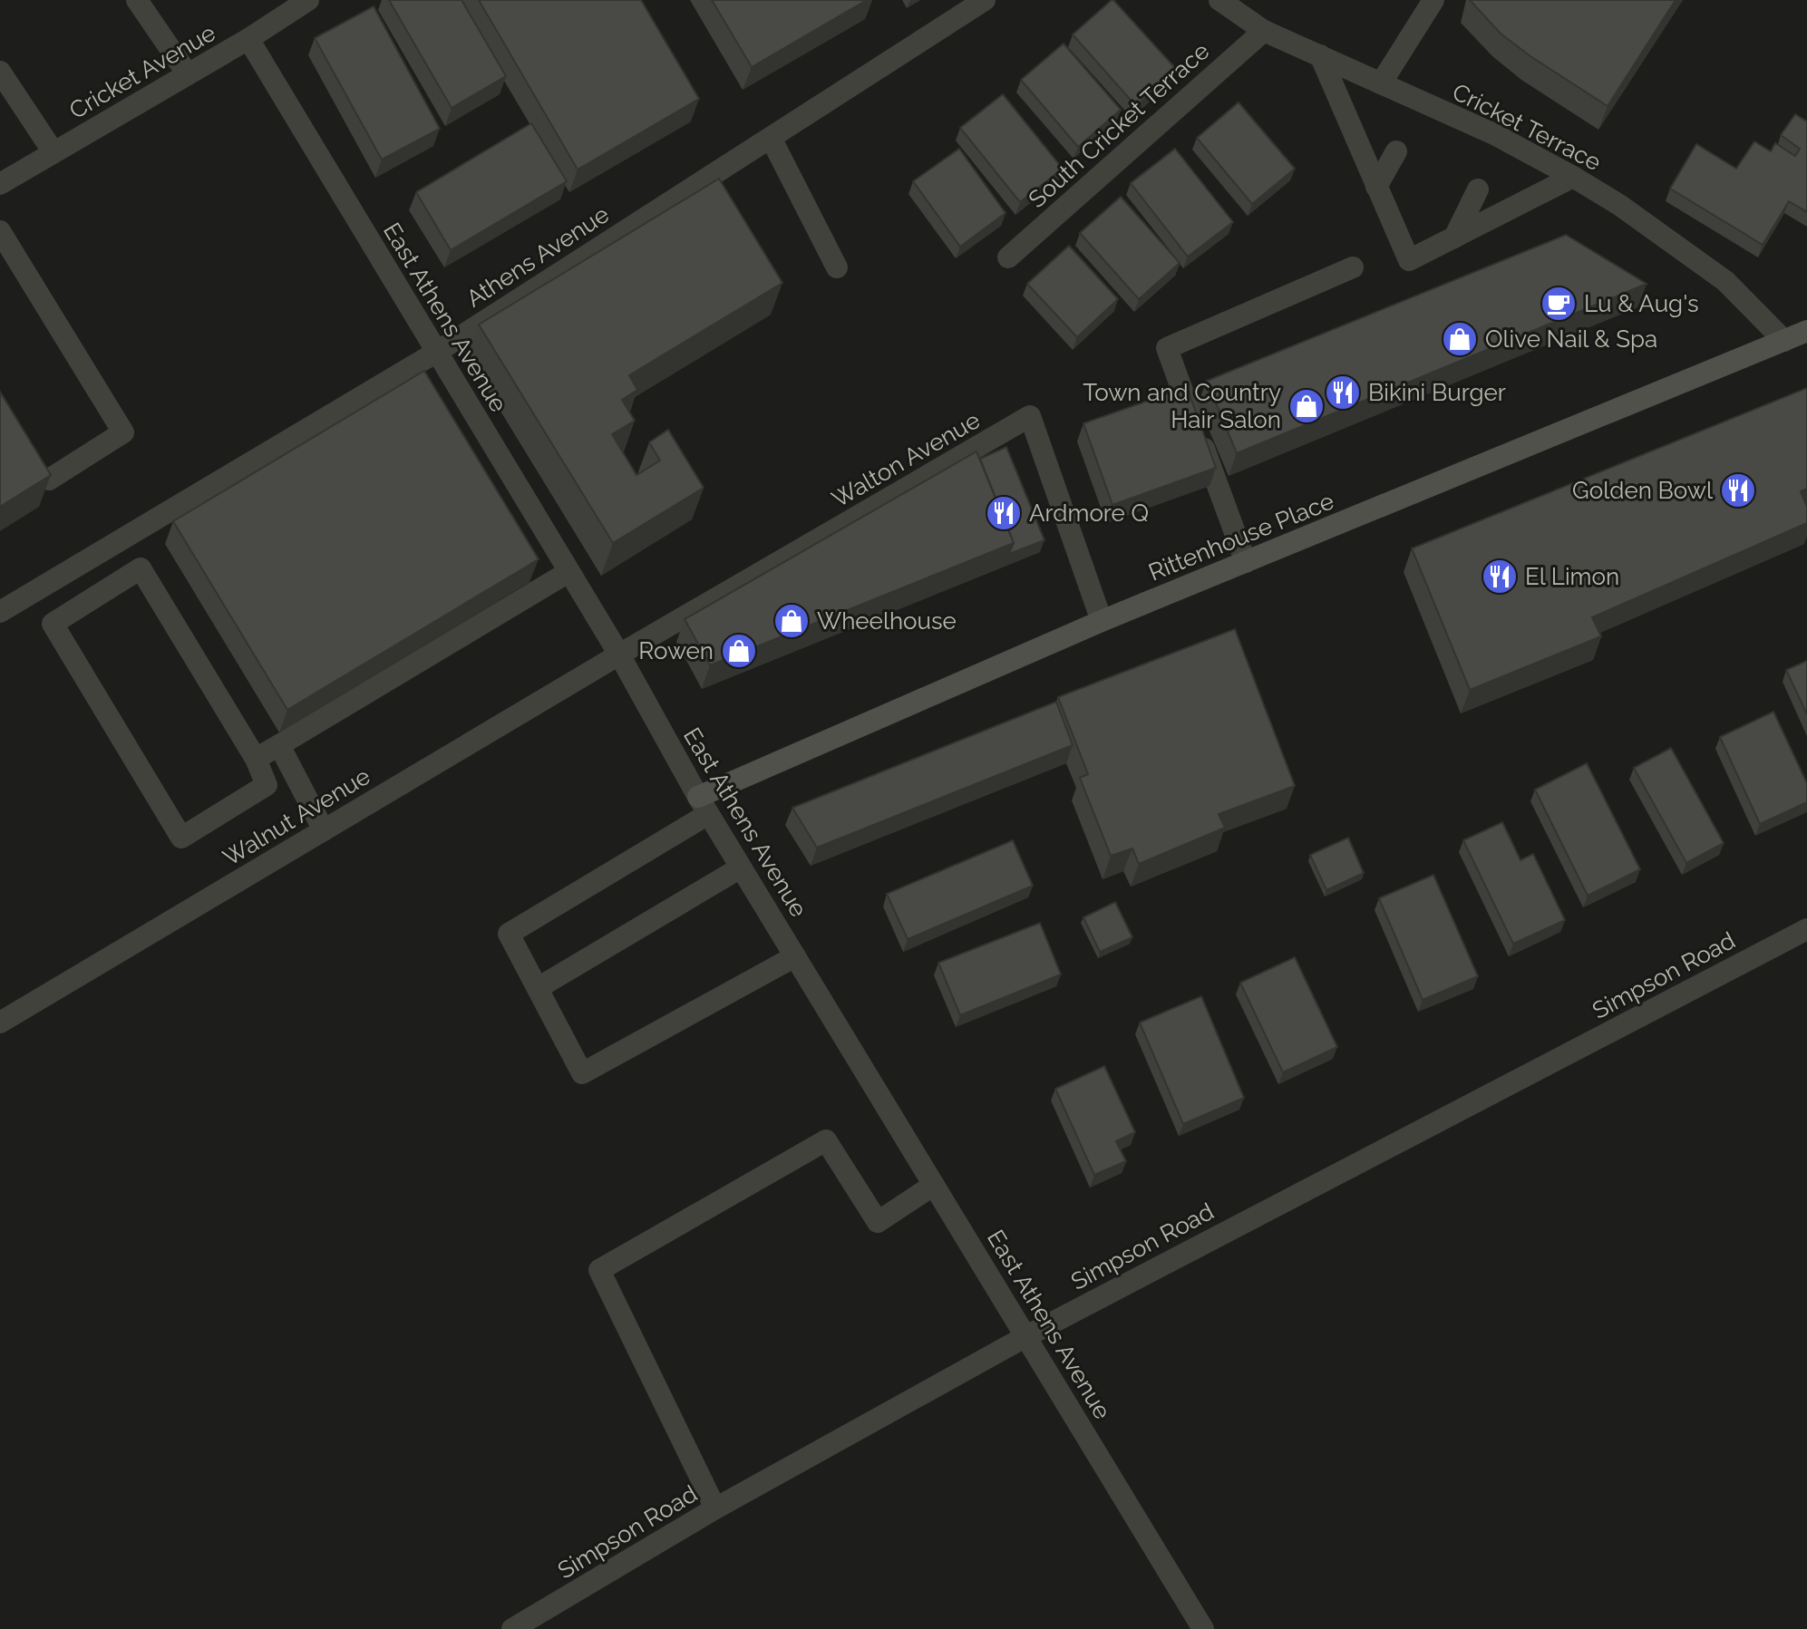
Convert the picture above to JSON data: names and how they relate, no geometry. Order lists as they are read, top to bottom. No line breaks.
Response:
{"streets":{"street":["Cricket Avenue","South Cricket Terrace","Cricket Terrace","Athens Avenue","East Athens Avenue","Walton Avenue","Rittenhouse Place","Walnut Avenue","Simpson Road"]},"crossings":[["Cricket Avenue","East Athens Avenue"],["South Cricket Terrace","Cricket Terrace"],["Cricket Terrace","Rittenhouse Place"],["Athens Avenue","East Athens Avenue"],["East Athens Avenue","Walton Avenue"],["East Athens Avenue","Rittenhouse Place"],["East Athens Avenue","Walnut Avenue"],["East Athens Avenue","Simpson Road"],["Walton Avenue","Rittenhouse Place"],["Walton Avenue","Walnut Avenue"]],"places":{"cafe":["Lu & Aug's"],"shop":["Olive Nail & Spa","Town and Country Hair Salon","Wheelhouse","Rowen"],"restaurant":["Bikini Burger","Golden Bowl","Ardmore Q","El Limon"]}}
